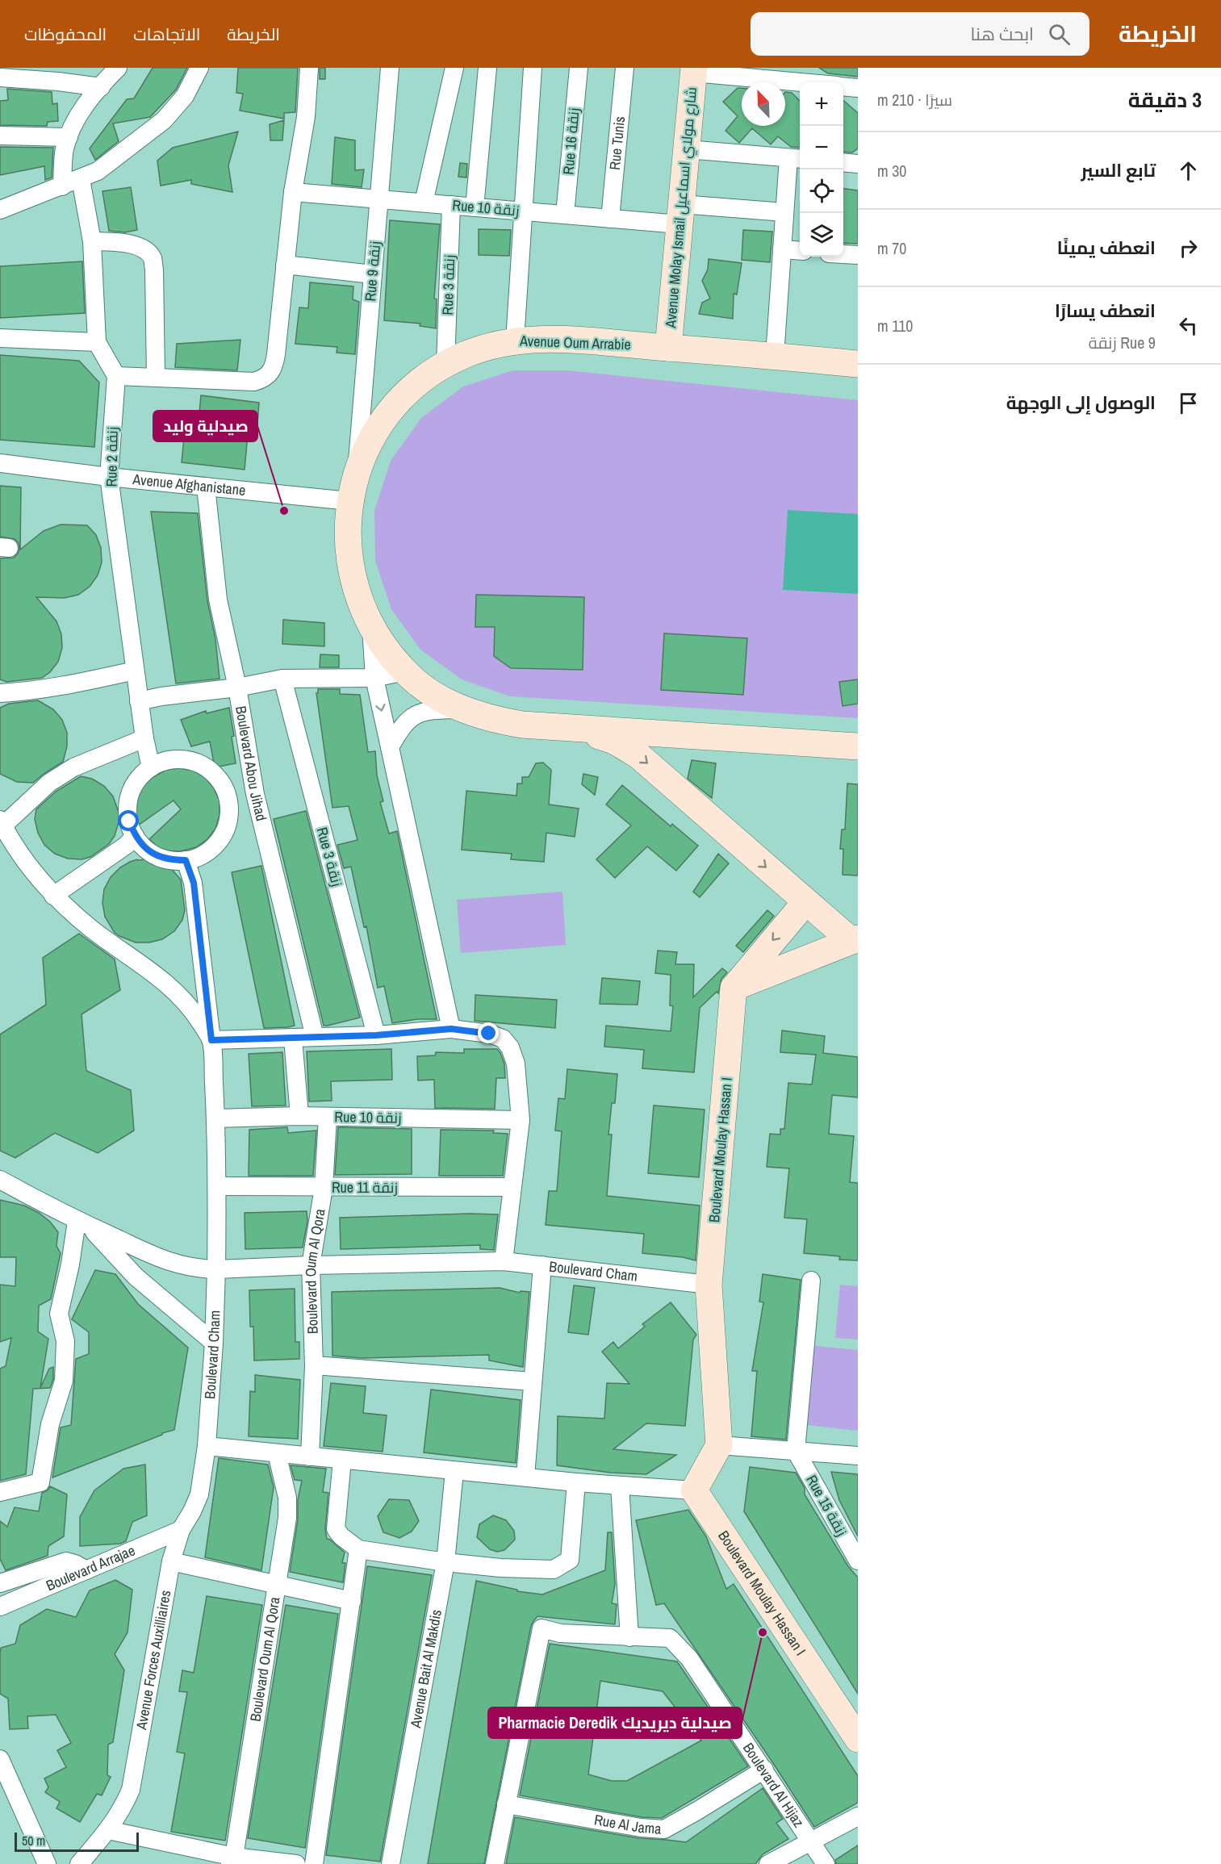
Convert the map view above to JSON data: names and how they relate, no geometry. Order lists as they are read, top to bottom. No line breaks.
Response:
{"streets":{"street":["Rue 16 زنقة","Rue Tunis","Avenue Molay Ismail شارع مولاي اسماعيل","Rue 10 زنقة","Rue 9 زنقة","Rue 3 زنقة","Avenue Oum Arrabie","Rue 2 زنقة","Avenue Afghanistane","Boulevard Abou Jihad","Boulevard Moulay Hassan I","Rue 11 زنقة","Boulevard Cham","Boulevard Oum Al Qora","Rue 15 زنقة","Boulevard Arrajae","Avenue Forces Auxilliaires","Avenue Bait Al Makdis","Boulevard Al Hijaz","Rue Al Jama"]},"crossings":[["Rue 16 زنقة","Rue 10 زنقة"],["Rue Tunis","Rue 10 زنقة"],["Avenue Molay Ismail شارع مولاي اسماعيل","Rue 10 زنقة"],["Avenue Molay Ismail شارع مولاي اسماعيل","Avenue Oum Arrabie"],["Rue 10 زنقة","Rue 9 زنقة"],["Rue 10 زنقة","Rue 3 زنقة"],["Rue 10 زنقة","Boulevard Oum Al Qora"],["Rue 9 زنقة","Avenue Oum Arrabie"],["Rue 3 زنقة","Avenue Oum Arrabie"],["Avenue Oum Arrabie","Avenue Afghanistane"],["Rue 2 زنقة","Avenue Afghanistane"],["Avenue Afghanistane","Boulevard Abou Jihad"],["Boulevard Moulay Hassan I","Boulevard Cham"],["Rue 11 زنقة","Boulevard Oum Al Qora"],["Boulevard Cham","Boulevard Oum Al Qora"],["Boulevard Cham","Avenue Forces Auxilliaires"],["Boulevard Arrajae","Avenue Forces Auxilliaires"],["Boulevard Al Hijaz","Rue Al Jama"]],"places":["صيدلية وليد","Pharmacie Deredik صيدلية ديريديك"],"scale_bar":"50 m","north":"top left","page":{"header":"الخريطة","search":"ابحث هنا","nav":["الخريطة","الاتجاهات","المحفوظات"],"heading":["3 دقيقة","سيرًا · 210 m"],"map_buttons":["+","−"],"list":[["تابع السير","30 m"],["انعطف يمينًا","70 m"],["انعطف يسارًا","Rue 9 زنقة","110 m"],"الوصول إلى الوجهة"],"scale":"50 m"}}
